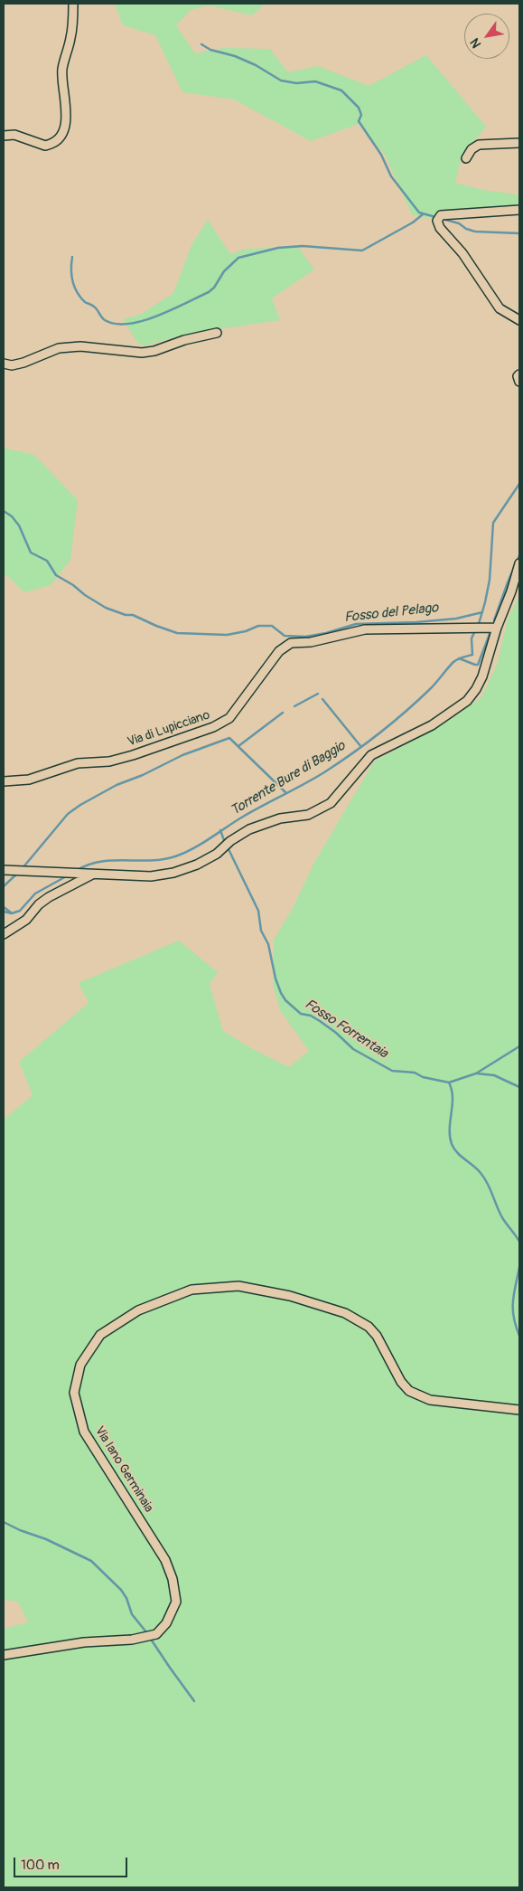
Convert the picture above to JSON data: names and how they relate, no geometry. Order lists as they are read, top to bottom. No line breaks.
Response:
{"streets":{"street":["Via di Lupicciano","Via Iano Germinaia"]},"water":["Fosso del Pelago","Torrente Bure di Baggio","Fosso Forrentaia"],"scale_bar":"100 m","north":"bottom left"}
